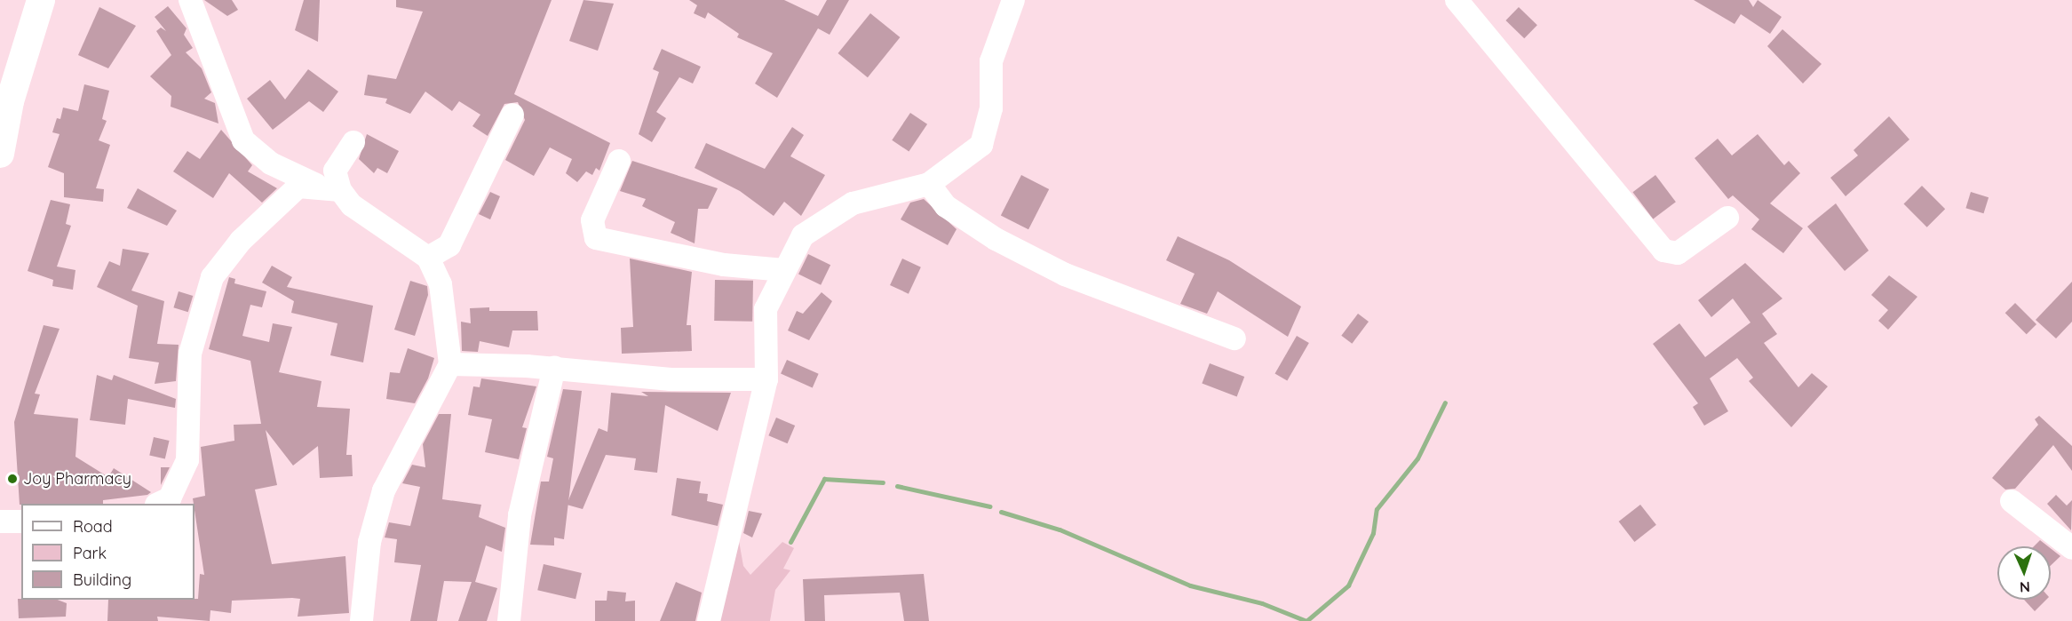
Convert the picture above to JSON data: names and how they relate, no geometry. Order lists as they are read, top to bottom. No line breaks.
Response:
{"places":["Joy Pharmacy"],"legend":["Road","Park","Building"],"north":"bottom"}
